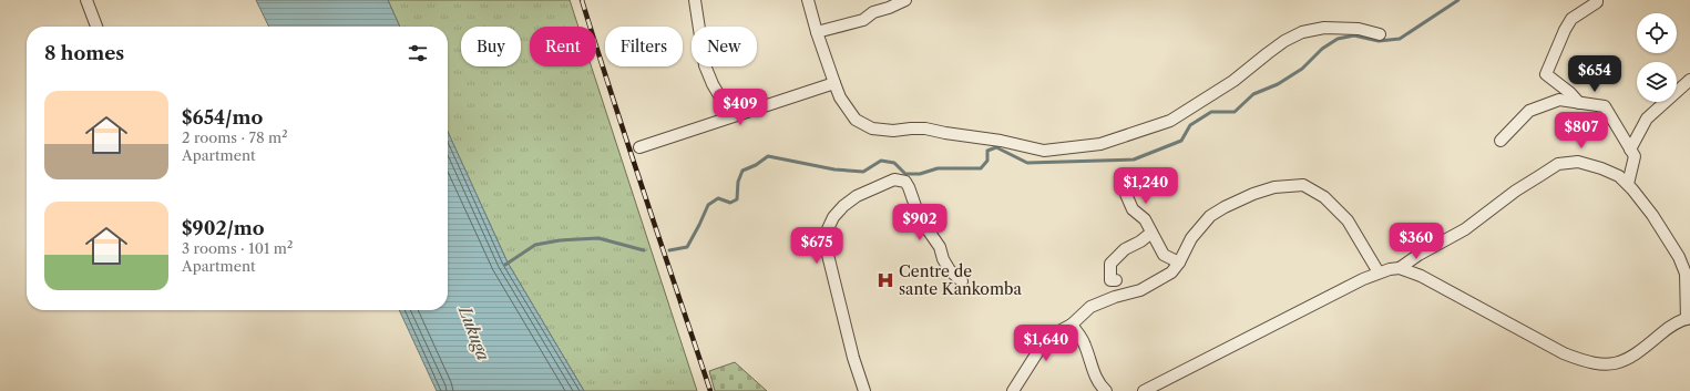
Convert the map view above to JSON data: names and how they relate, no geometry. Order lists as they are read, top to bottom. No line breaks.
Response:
{"water":["Lukuga"],"places":{"hospital":["Centre de sante Kankomba"]},"page":{"chip":["Buy","Rent","Filters","New"],"heading":"8 homes","price":["$654","$409","$807","$1,240","$902","$360","$675","$1,640"],"list":[{"name":"$654/mo","note":"2 rooms · 78 m² · Apartment"},{"name":"$902/mo","note":"3 rooms · 101 m² · Apartment"}]}}
